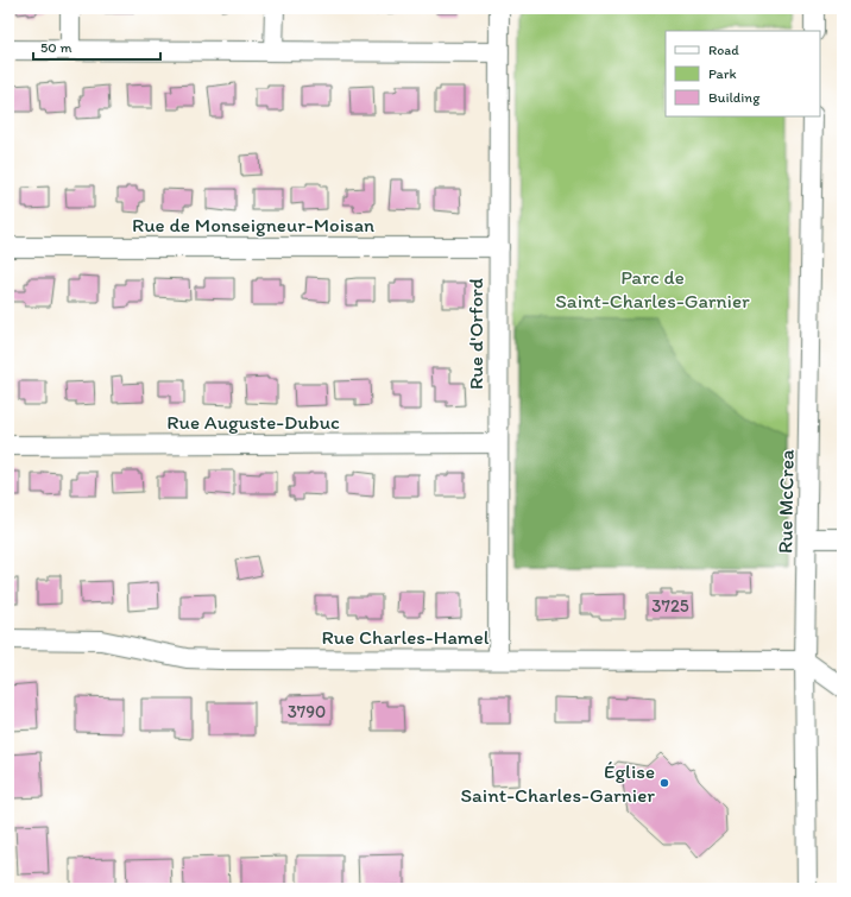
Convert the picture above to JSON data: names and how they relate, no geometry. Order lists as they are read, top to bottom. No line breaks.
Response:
{"streets":{"street":["Rue de Monseigneur-Moisan","Rue d'Orford","Rue Auguste-Dubuc","Rue McCrea","Rue Charles-Hamel"]},"crossings":[["Rue de Monseigneur-Moisan","Rue d'Orford"],["Rue d'Orford","Rue Auguste-Dubuc"],["Rue d'Orford","Rue Charles-Hamel"],["Rue McCrea","Rue Charles-Hamel"]],"parks":["Parc de Saint-Charles-Garnier"],"places":["Église Saint-Charles-Garnier"],"house_numbers":["3725","3790"],"legend":["Road","Park","Building"],"scale_bar":"50 m"}
